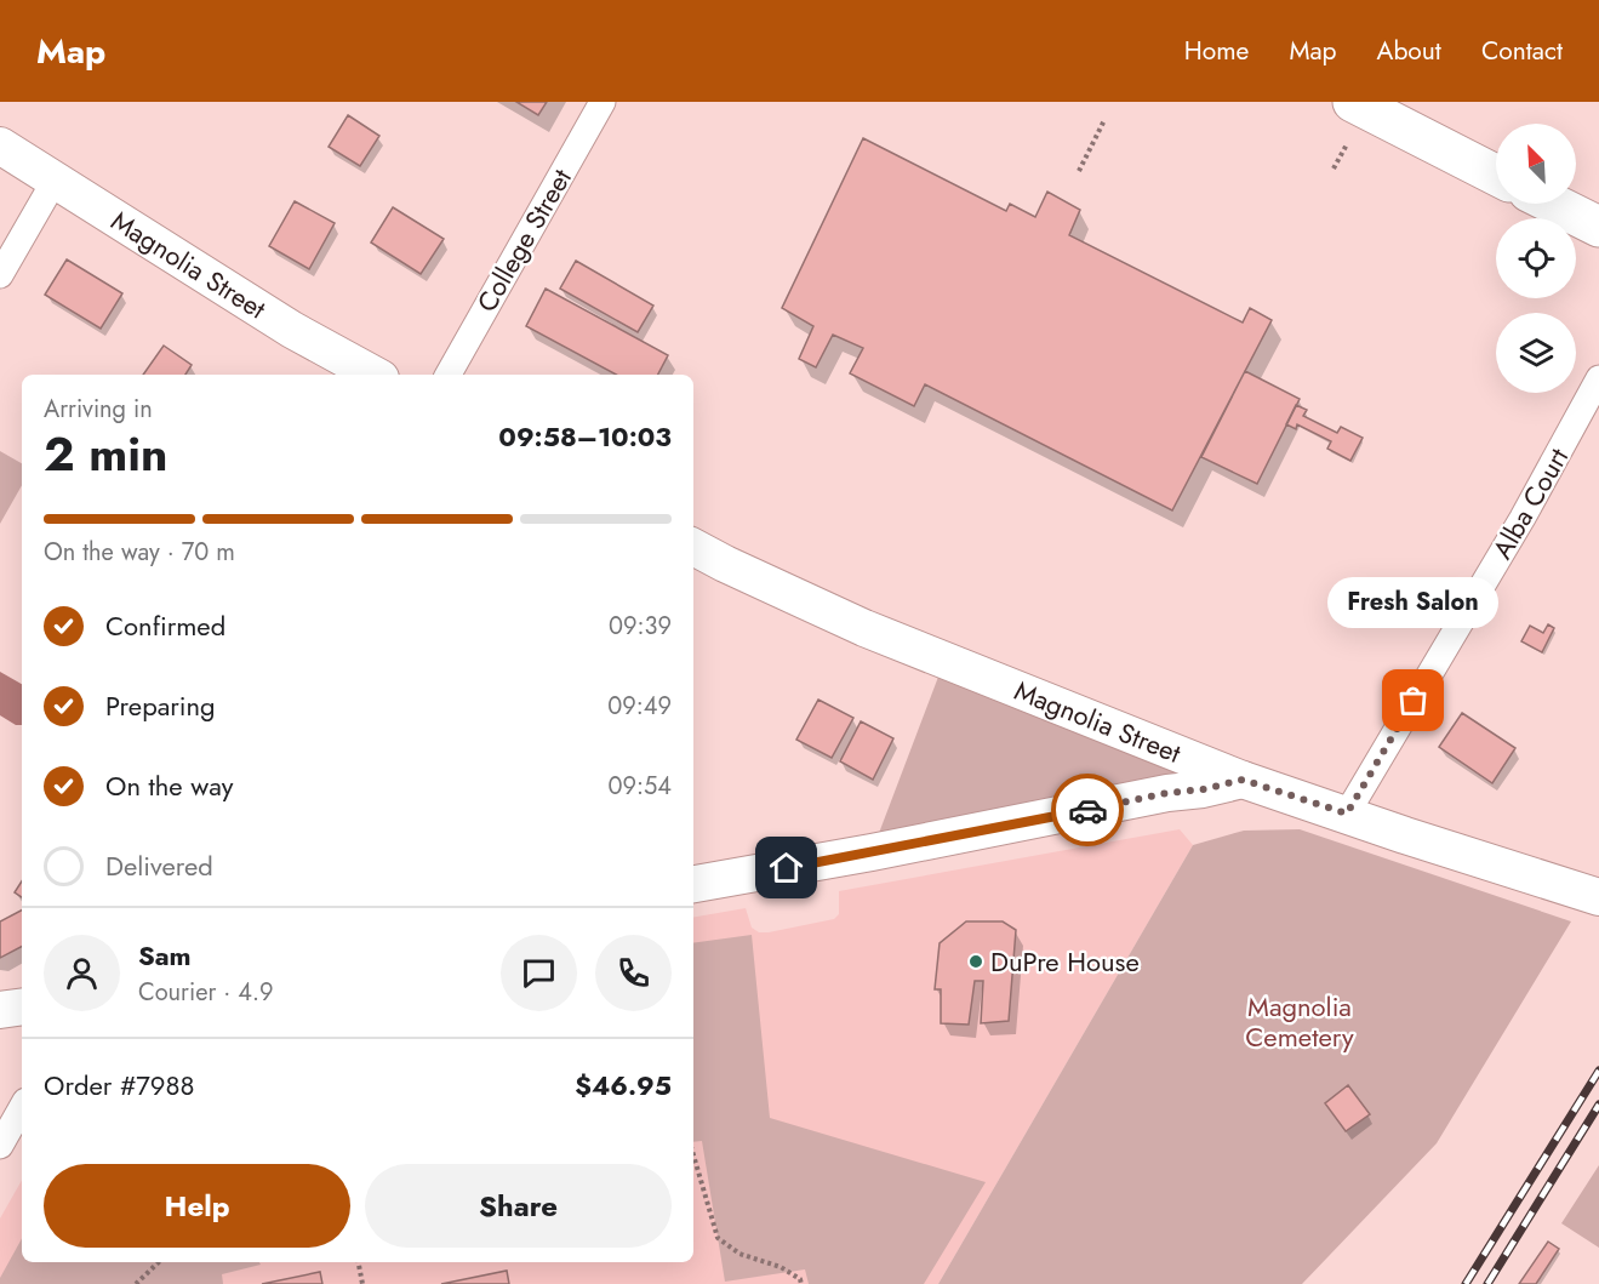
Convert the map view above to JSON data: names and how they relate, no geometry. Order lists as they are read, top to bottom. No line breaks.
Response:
{"streets":{"street":["College Street","Magnolia Street","Alba Court"]},"crossings":[["Magnolia Street","Alba Court"]],"parks":["Magnolia Cemetery"],"places":["Fresh Salon","DuPre House"],"north":"top left","page":{"header":"Map","nav":["Home","Map","About","Contact"],"heading":["2 min","Arriving in","09:58–10:03"],"panel":["Sam","Courier · 4.9","Order #7988","$46.95"],"bar":"On the way · 70 m","bubble":"Fresh Salon","list":[["Confirmed","09:39"],["Preparing","09:49"],["On the way","09:54"],"Delivered"],"buttons":["Help","Share"]}}
